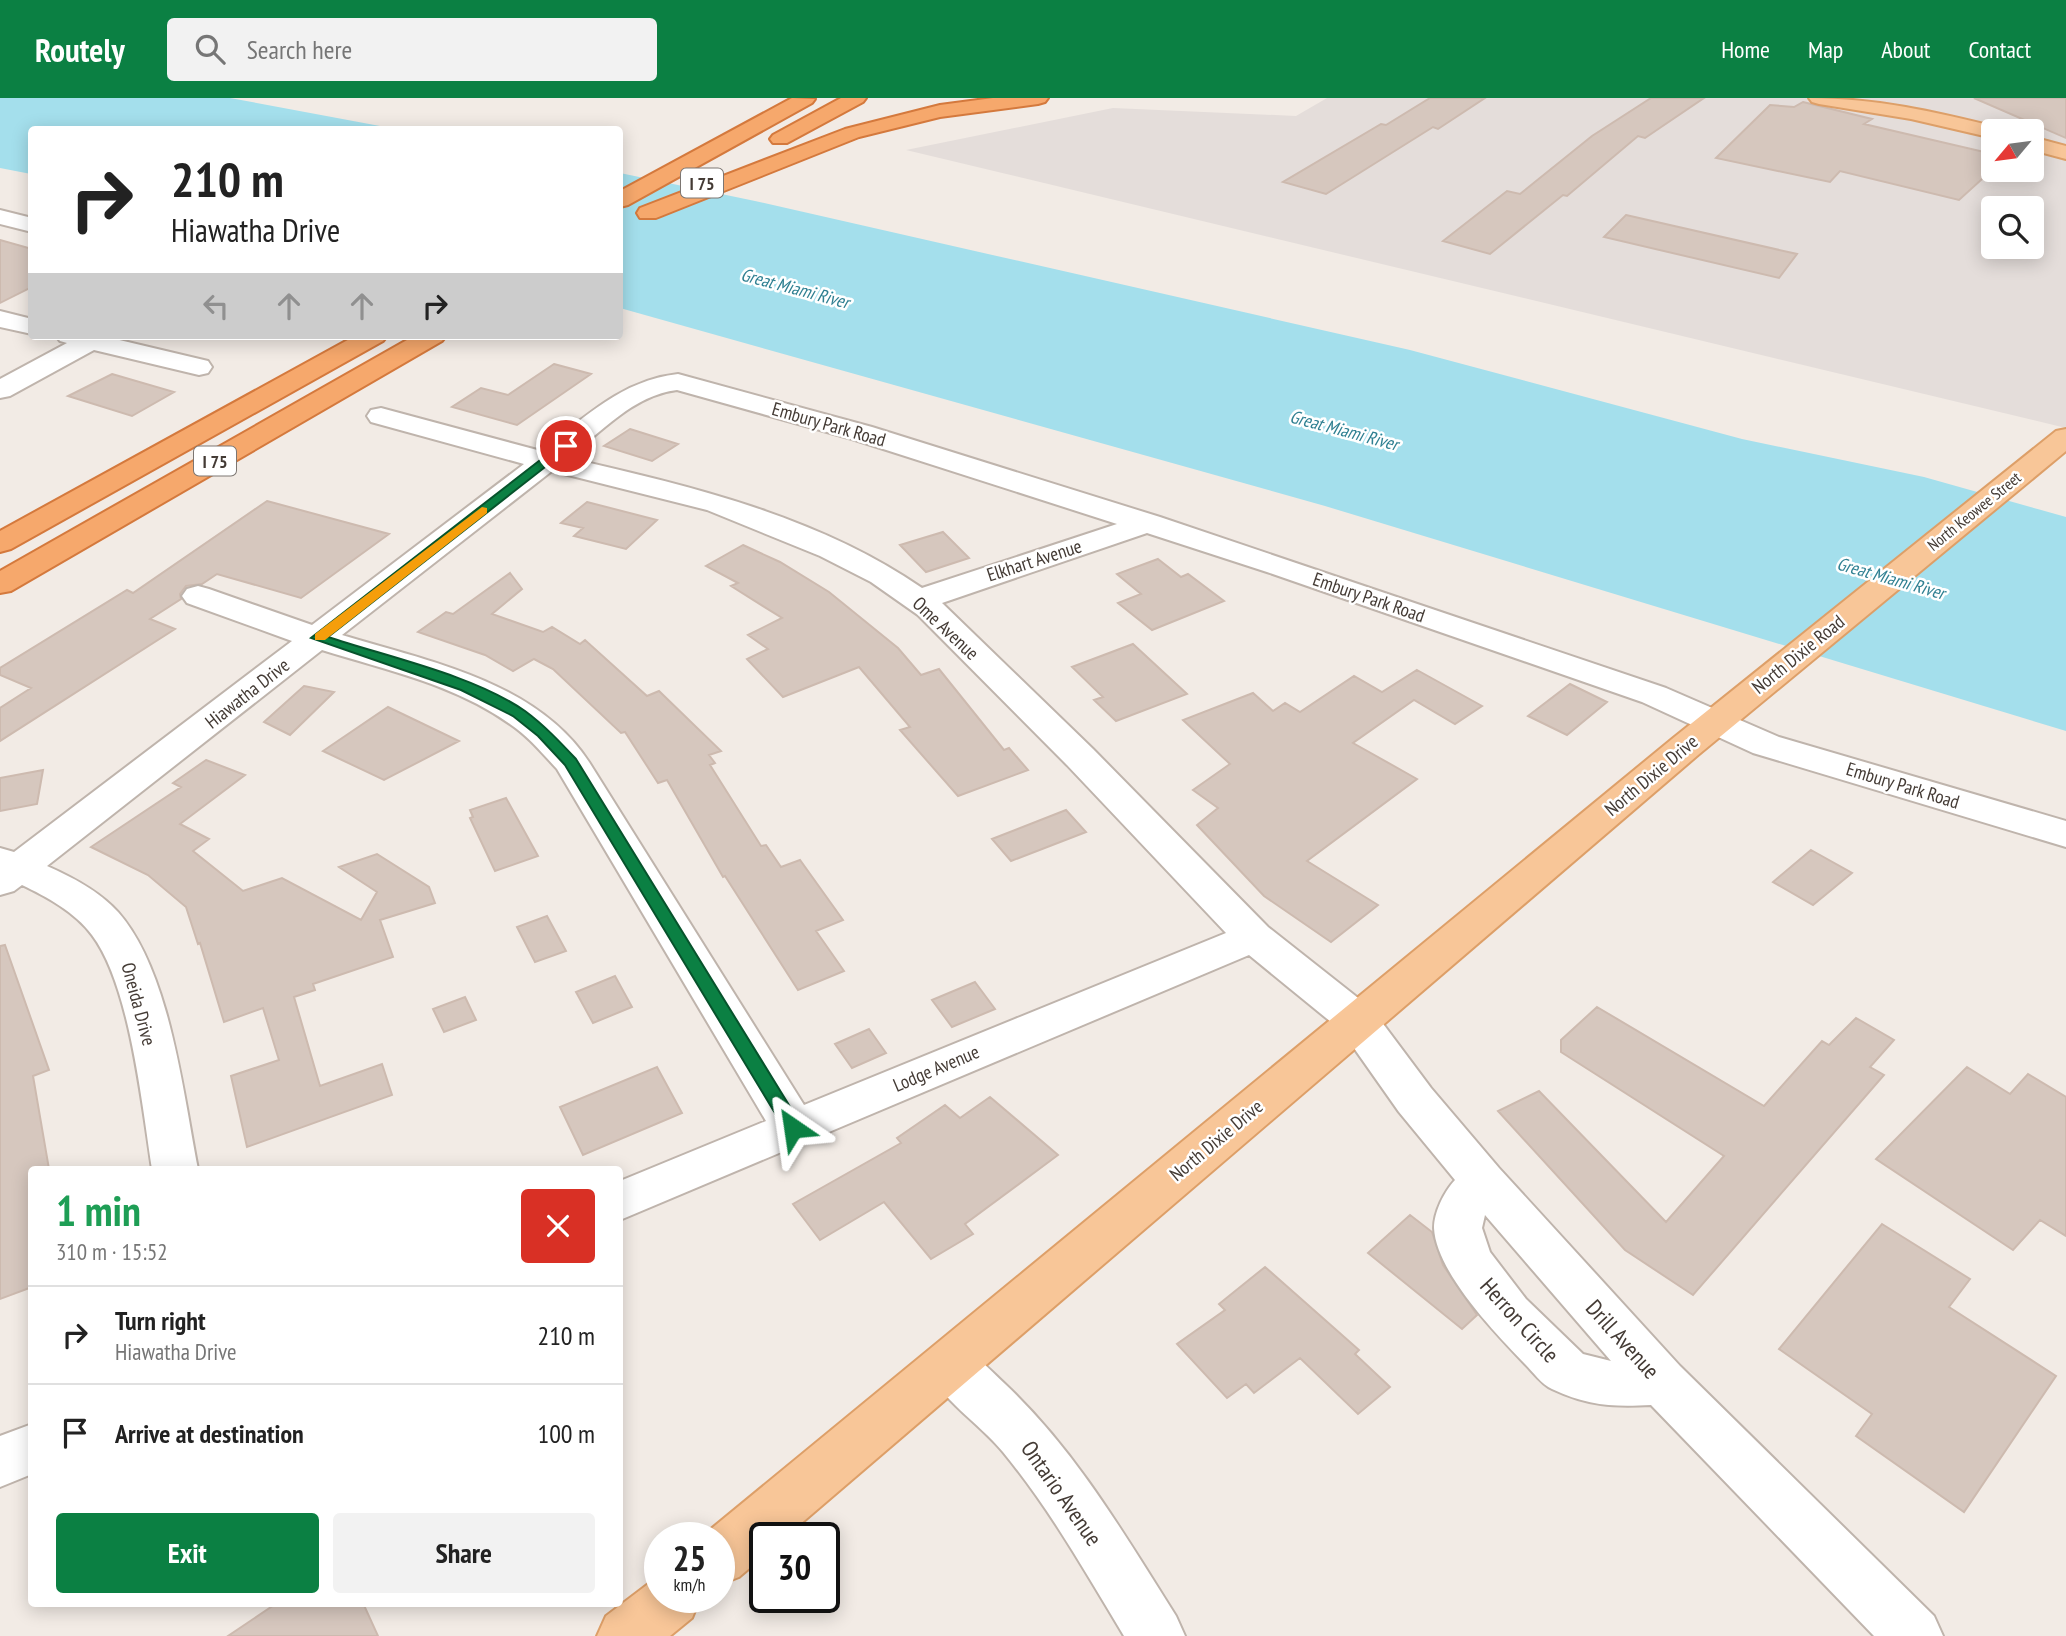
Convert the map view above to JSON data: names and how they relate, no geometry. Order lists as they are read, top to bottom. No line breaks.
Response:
{"streets":{"highway":["I 75"],"main road":["North Keowee Street","North Dixie Road","North Dixie Drive"],"street":["Embury Park Road","Elkhart Avenue","Ome Avenue","Hiawatha Drive","Oneida Drive","Lodge Avenue","Herron Circle","Drill Avenue","Ontario Avenue"]},"crossings":[["Embury Park Road","Elkhart Avenue"],["Embury Park Road","North Dixie Road"],["Embury Park Road","Hiawatha Drive"],["Embury Park Road","North Dixie Drive"],["North Keowee Street","North Dixie Road"],["Elkhart Avenue","Ome Avenue"],["Ome Avenue","Hiawatha Drive"],["Ome Avenue","North Dixie Drive"],["Ome Avenue","Lodge Avenue"],["Ome Avenue","Drill Avenue"],["North Dixie Road","North Dixie Drive"],["Hiawatha Drive","Oneida Drive"],["North Dixie Drive","Drill Avenue"],["North Dixie Drive","Ontario Avenue"],["Herron Circle","Drill Avenue"]],"water":["Great Miami River"],"north":"bottom left","page":{"header":"Routely","search":"Search here","nav":["Home","Map","About","Contact"],"turn":["210 m","Hiawatha Drive"],"heading":["1 min","310 m · 15:52"],"list":[{"name":"Turn right","note":"Hiawatha Drive","value":"210 m"},{"name":"Arrive at destination","value":"100 m"}],"buttons":["Exit","Share"],"speed":"25 km/h","limit":"30"}}
